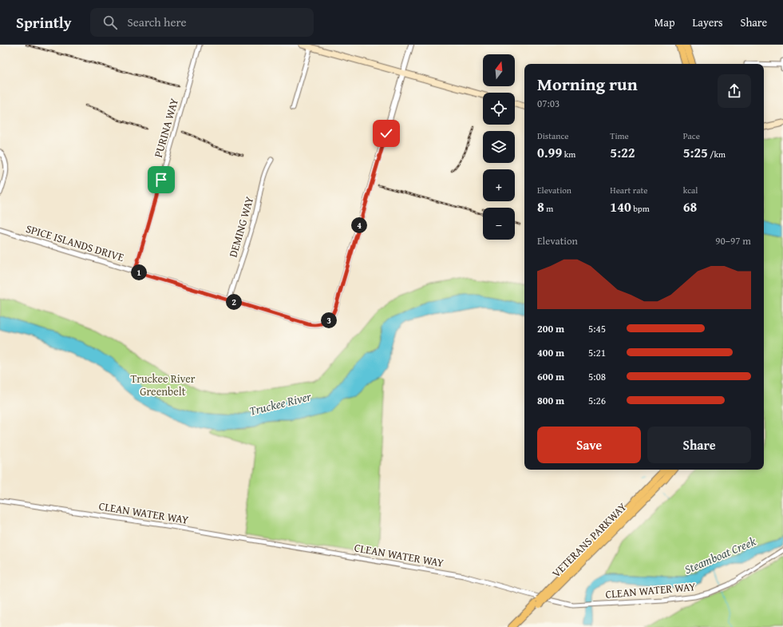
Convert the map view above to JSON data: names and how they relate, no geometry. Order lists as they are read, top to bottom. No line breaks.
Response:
{"streets":{"main road":["VETERANS PARKWAY"],"street":["PURINA WAY","DEMING WAY","SPICE ISLANDS DRIVE","CLEAN WATER WAY"]},"crossings":[["PURINA WAY","SPICE ISLANDS DRIVE"],["DEMING WAY","SPICE ISLANDS DRIVE"]],"water":["Truckee River","Steamboat Creek"],"parks":["Truckee River Greenbelt"],"north":"top","page":{"header":"Sprintly","search":"Search here","nav":["Map","Layers","Share"],"map_buttons":["+","−"],"heading":["Morning run","07:03"],"stats":[["Distance","0.99 km"],["Time","5:22"],["Pace","5:25 /km"],["Elevation","8 m"],["Heart rate","140 bpm"],["kcal","68"]],"pins":["4","1","2","3"],"chart":["Elevation","90–97 m"],"list":[{"name":"200 m","note":"5:45"},{"name":"400 m","note":"5:21"},{"name":"600 m","note":"5:08"},{"name":"800 m","note":"5:26"}],"buttons":["Save","Share"]}}
